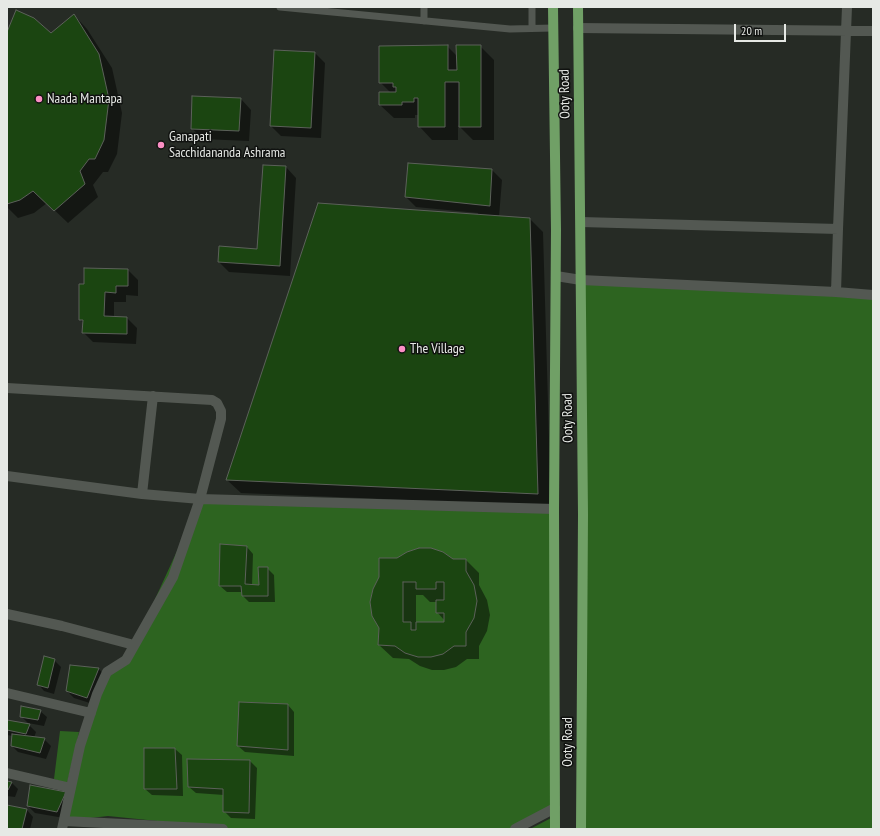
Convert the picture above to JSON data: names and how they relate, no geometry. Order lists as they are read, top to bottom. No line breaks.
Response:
{"streets":{"main road":["Ooty Road"]},"places":["Naada Mantapa","Ganapati Sacchidananda Ashrama","The Village"],"scale_bar":"20 m"}
